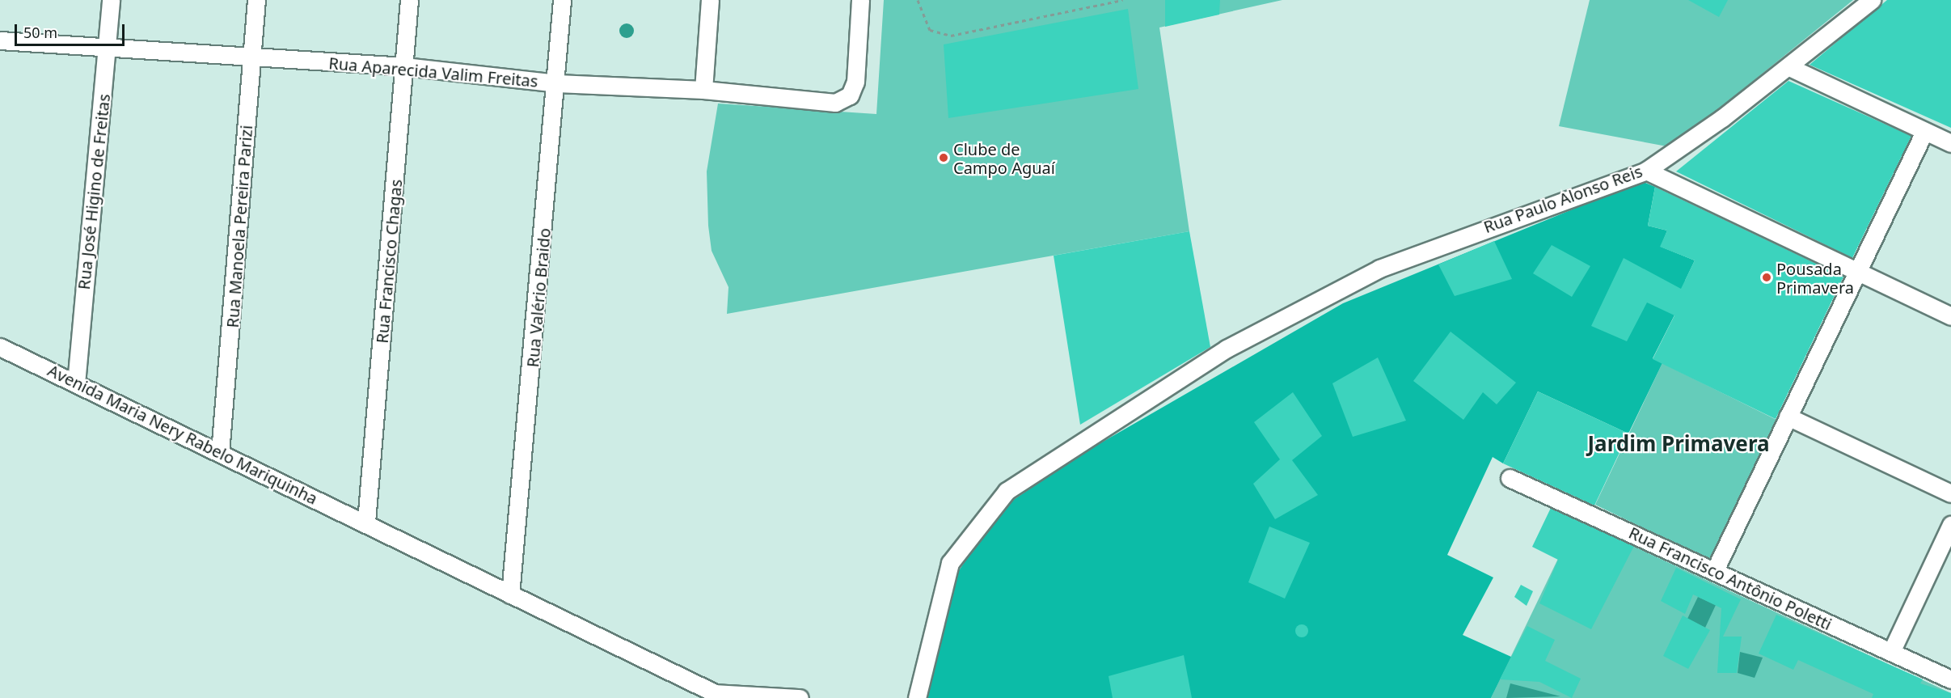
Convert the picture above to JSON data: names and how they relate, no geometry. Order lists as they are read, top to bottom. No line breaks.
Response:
{"streets":{"street":["Rua Aparecida Valim Freitas","Rua José Higino de Freitas","Rua Paulo Alonso Reis","Rua Manoela Pereira Parizi","Rua Francisco Chagas","Rua Valério Braido","Avenida Maria Nery Rabelo Mariquinha","Rua Francisco Antônio Poletti"]},"crossings":[["Rua Aparecida Valim Freitas","Rua José Higino de Freitas"],["Rua Aparecida Valim Freitas","Rua Manoela Pereira Parizi"],["Rua Aparecida Valim Freitas","Rua Francisco Chagas"],["Rua Aparecida Valim Freitas","Rua Valério Braido"],["Rua José Higino de Freitas","Avenida Maria Nery Rabelo Mariquinha"],["Rua Manoela Pereira Parizi","Avenida Maria Nery Rabelo Mariquinha"],["Rua Francisco Chagas","Avenida Maria Nery Rabelo Mariquinha"],["Rua Valério Braido","Avenida Maria Nery Rabelo Mariquinha"]],"districts":["Jardim Primavera"],"places":["Clube de Campo Aguaí","Pousada Primavera"],"scale_bar":"50 m"}
